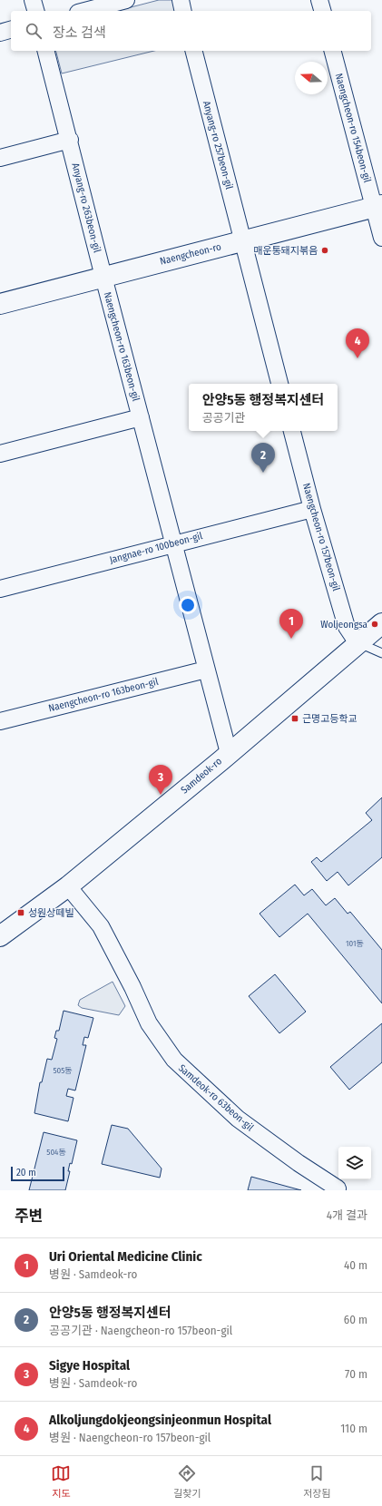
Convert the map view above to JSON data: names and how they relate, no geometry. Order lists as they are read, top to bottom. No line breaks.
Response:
{"streets":{"street":["Naengcheon-ro 154beon-gil","Anyang-ro 257beon-gil","Anyang-ro 263beon-gil","Naengcheon-ro","Naengcheon-ro 163beon-gil","Naengcheon-ro 157beon-gil","Jangnae-ro 100beon-gil","Samdeok-ro","Samdeok-ro 63beon-gil"]},"crossings":[["Naengcheon-ro 154beon-gil","Naengcheon-ro"],["Anyang-ro 257beon-gil","Naengcheon-ro"],["Anyang-ro 263beon-gil","Naengcheon-ro"],["Anyang-ro 263beon-gil","Naengcheon-ro 163beon-gil"],["Naengcheon-ro","Naengcheon-ro 163beon-gil"],["Naengcheon-ro 163beon-gil","Jangnae-ro 100beon-gil"],["Naengcheon-ro 163beon-gil","Samdeok-ro"],["Naengcheon-ro 157beon-gil","Jangnae-ro 100beon-gil"],["Naengcheon-ro 157beon-gil","Samdeok-ro"],["Samdeok-ro","Samdeok-ro 63beon-gil"]],"places":{"other":["매운통돼지볶음","Woljeongsa"],"transit":["근명고등학교","성원상떼빌"]},"house_numbers":["101동","505동","504동"],"scale_bar":"20 m","north":"left","page":{"search":"장소 검색","pins":["4","2","1","3"],"popup":["안양5동 행정복지센터","공공기관"],"scale":"20 m","heading":["주변","4개 결과"],"list":[{"mark":"1","name":"Uri Oriental Medicine Clinic","note":"병원 · Samdeok-ro","value":"40 m"},{"mark":"2","name":"안양5동 행정복지센터","note":"공공기관 · Naengcheon-ro 157beon-gil","value":"60 m"},{"mark":"3","name":"Sigye Hospital","note":"병원 · Samdeok-ro","value":"70 m"},{"mark":"4","name":"Alkoljungdokjeongsinjeonmun Hospital","note":"병원 · Naengcheon-ro 157beon-gil","value":"110 m"}],"nav":["지도","길찾기","저장됨"]}}
